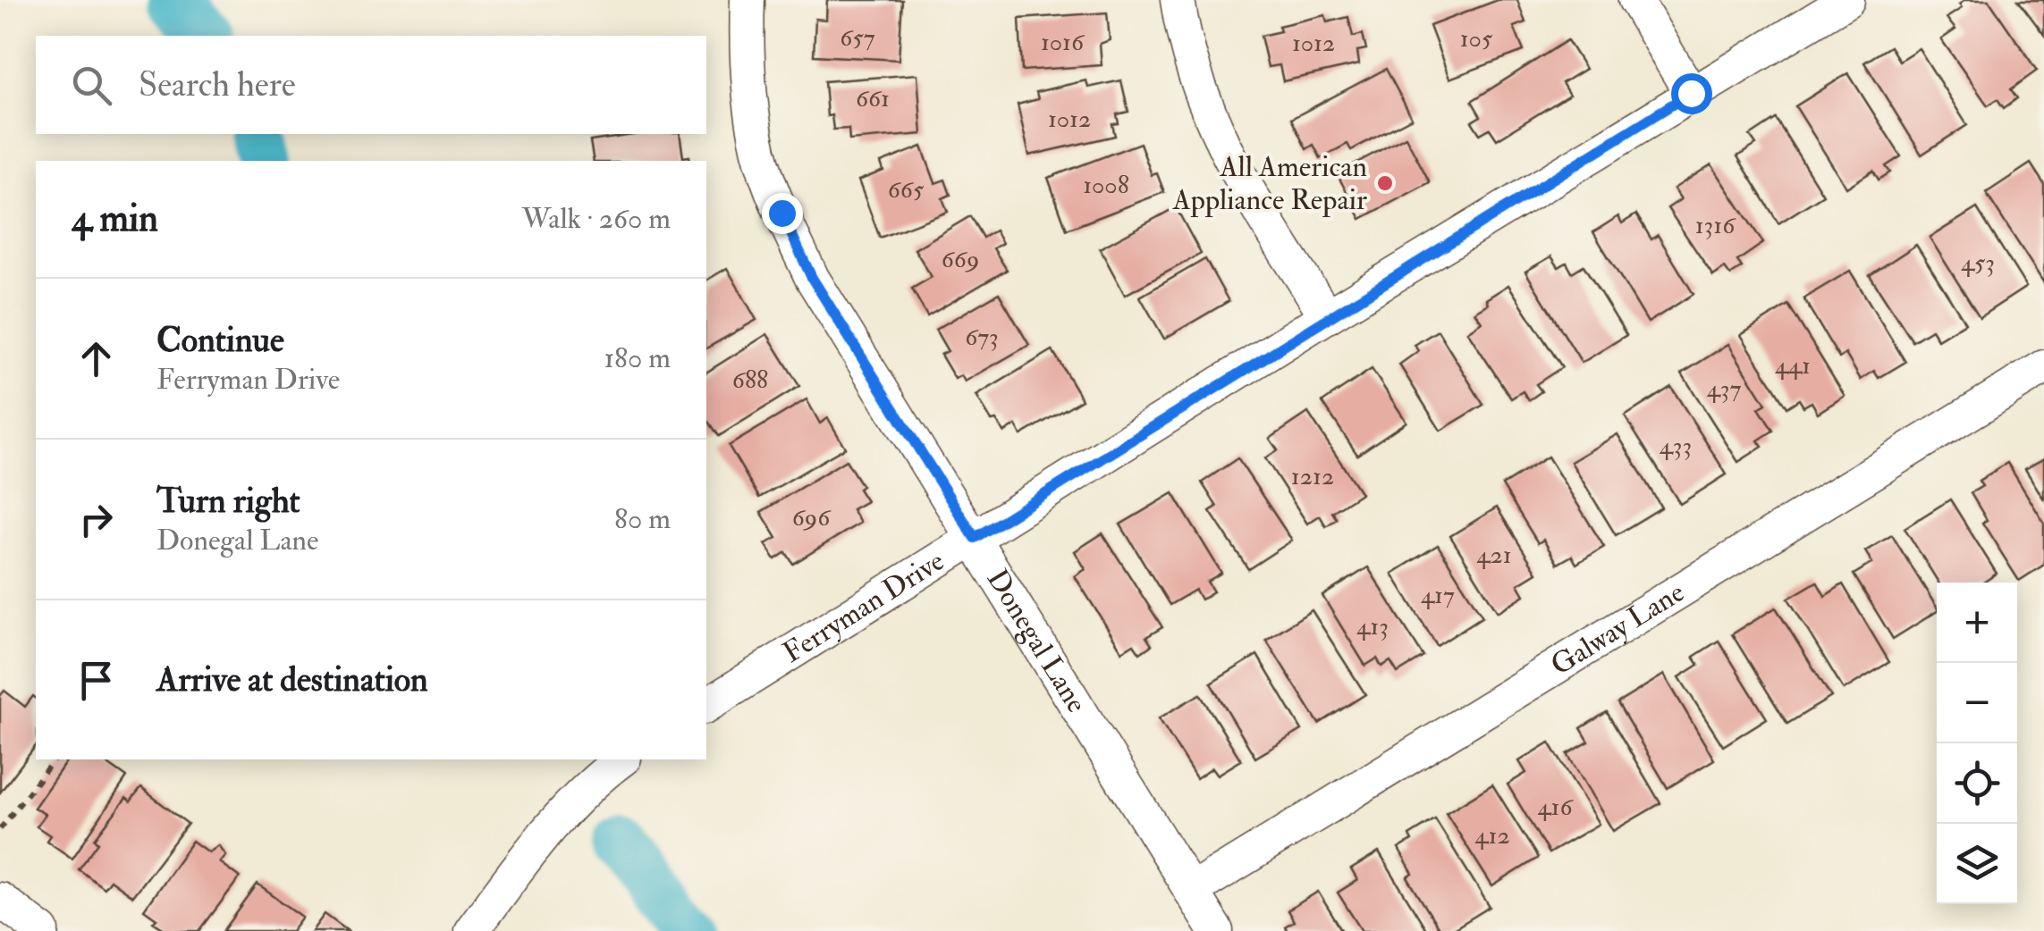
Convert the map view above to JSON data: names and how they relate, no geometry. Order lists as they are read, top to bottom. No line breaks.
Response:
{"streets":{"street":["Ferryman Drive","Galway Lane","Donegal Lane"]},"crossings":[["Ferryman Drive","Donegal Lane"],["Galway Lane","Donegal Lane"]],"places":["All American Appliance Repair"],"house_numbers":["657","105","1016","1012","661","1012","1008","665","1316","669","453","673","441","688","437","433","1212","696","421","417","413","416","412"],"page":{"search":"Search here","heading":["4 min","Walk · 260 m"],"list":[["Continue","Ferryman Drive","180 m"],["Turn right","Donegal Lane","80 m"],"Arrive at destination"],"map_buttons":["+","−"]}}
